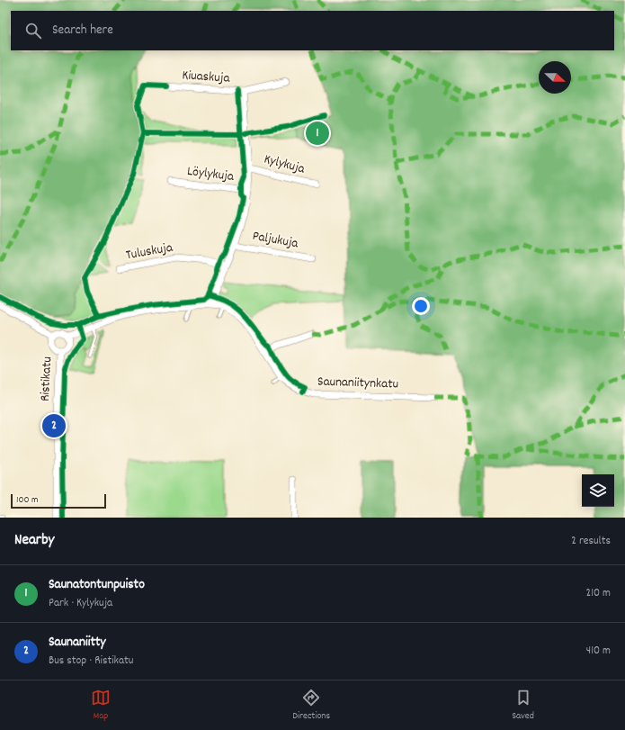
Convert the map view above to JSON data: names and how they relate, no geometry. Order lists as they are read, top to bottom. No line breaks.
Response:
{"streets":{"street":["Kiuaskuja","Kylykuja","Löylykuja","Paljukuja","Tuluskuja","Ristikatu","Saunaniitynkatu"]},"crossings":[["Ristikatu","Saunaniitynkatu"]],"scale_bar":"100 m","north":"right","page":{"search":"Search here","pins":["1","2"],"scale":"100 m","heading":["Nearby","2 results"],"list":[{"mark":"1","name":"Saunatontunpuisto","note":"Park · Kylykuja","value":"210 m"},{"mark":"2","name":"Saunaniitty","note":"Bus stop · Ristikatu","value":"410 m"}],"nav":["Map","Directions","Saved"]}}
